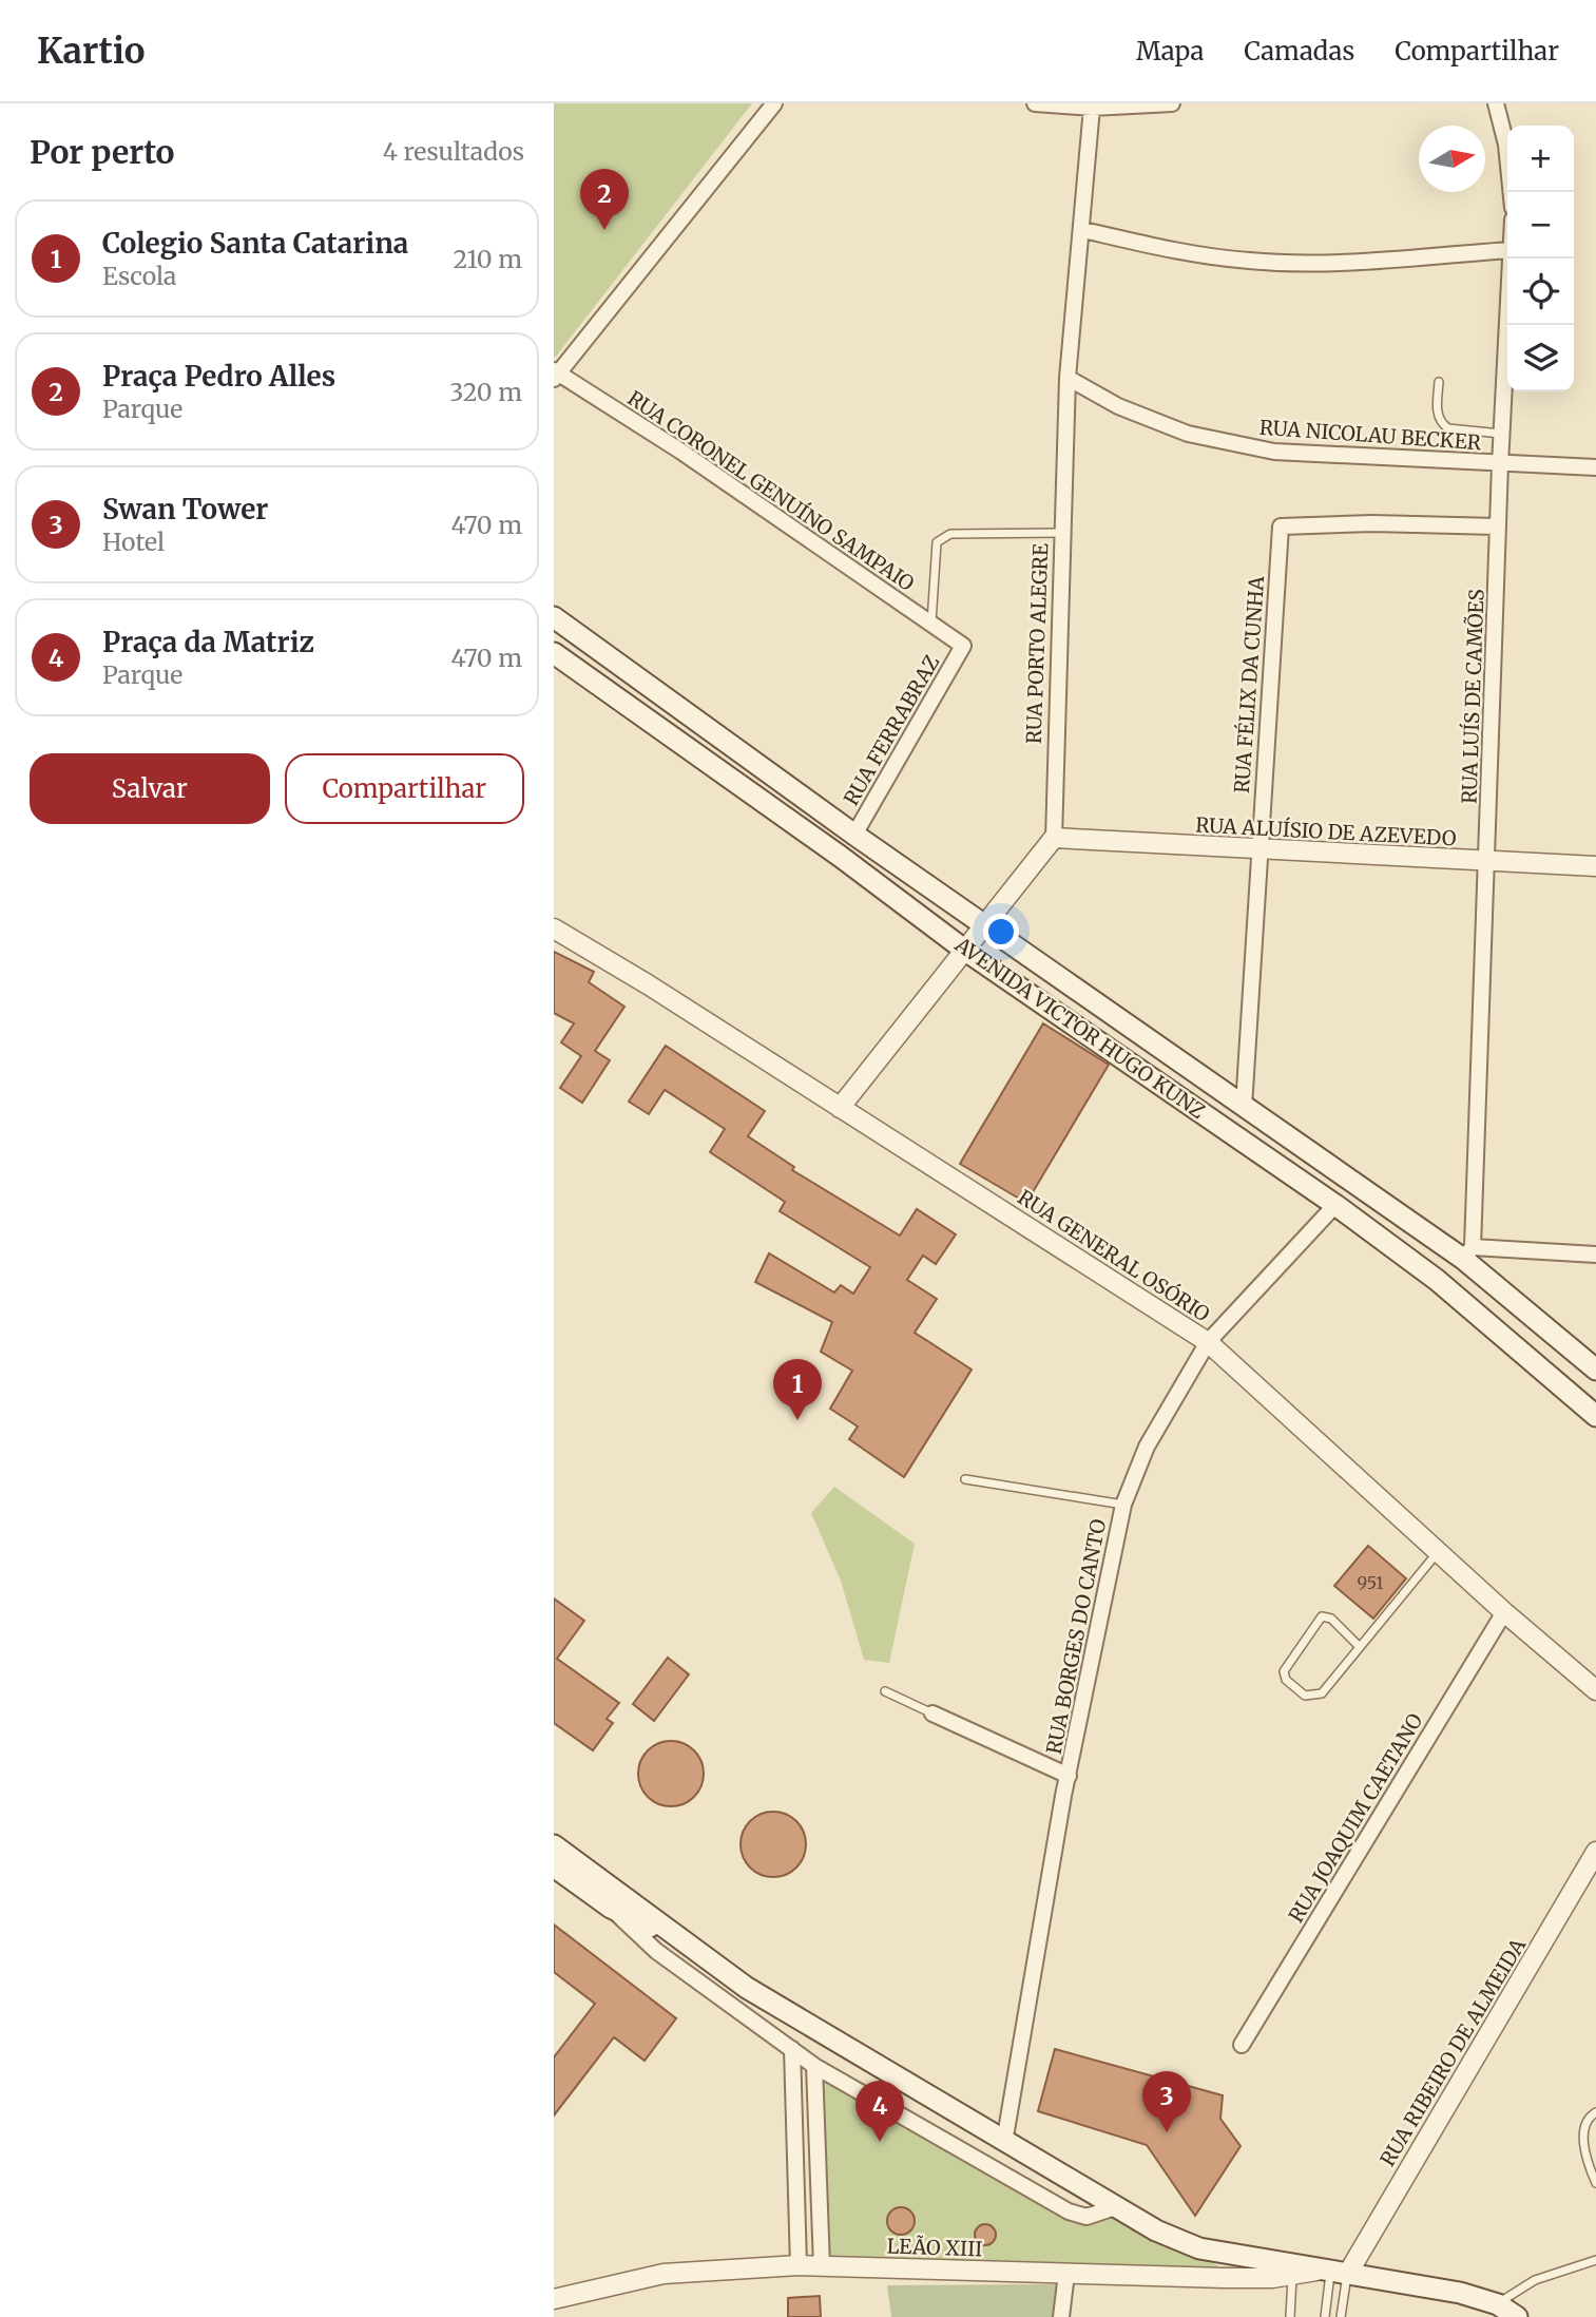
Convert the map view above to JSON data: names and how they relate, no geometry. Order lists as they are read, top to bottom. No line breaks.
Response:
{"streets":{"main road":["AVENIDA VICTOR HUGO KUNZ"],"street":["RUA NICOLAU BECKER","RUA CORONEL GENUÍNO SAMPAIO","RUA PORTO ALEGRE","RUA FÉLIX DA CUNHA","RUA LUÍS DE CAMÕES","RUA FERRABRAZ","RUA ALUÍSIO DE AZEVEDO","RUA GENERAL OSÓRIO","RUA BORGES DO CANTO","RUA JOAQUIM CAETANO","RUA RIBEIRO DE ALMEIDA","LEÃO XIII"]},"crossings":[["RUA NICOLAU BECKER","RUA PORTO ALEGRE"],["RUA NICOLAU BECKER","RUA LUÍS DE CAMÕES"],["RUA CORONEL GENUÍNO SAMPAIO","RUA FERRABRAZ"],["RUA PORTO ALEGRE","RUA ALUÍSIO DE AZEVEDO"],["RUA FÉLIX DA CUNHA","RUA LUÍS DE CAMÕES"],["RUA FÉLIX DA CUNHA","RUA ALUÍSIO DE AZEVEDO"],["RUA FÉLIX DA CUNHA","AVENIDA VICTOR HUGO KUNZ"],["RUA LUÍS DE CAMÕES","RUA ALUÍSIO DE AZEVEDO"],["RUA LUÍS DE CAMÕES","AVENIDA VICTOR HUGO KUNZ"],["RUA FERRABRAZ","AVENIDA VICTOR HUGO KUNZ"],["AVENIDA VICTOR HUGO KUNZ","RUA BORGES DO CANTO"],["RUA GENERAL OSÓRIO","RUA BORGES DO CANTO"],["RUA GENERAL OSÓRIO","RUA JOAQUIM CAETANO"],["RUA RIBEIRO DE ALMEIDA","LEÃO XIII"]],"house_numbers":["951"],"north":"right","page":{"header":"Kartio","nav":["Mapa","Camadas","Compartilhar"],"heading":["Por perto","4 resultados"],"map_buttons":["+","−"],"pins":["2","1","3","4"],"list":[{"mark":"1","name":"Colegio Santa Catarina","note":"Escola","value":"210 m"},{"mark":"2","name":"Praça Pedro Alles","note":"Parque","value":"320 m"},{"mark":"3","name":"Swan Tower","note":"Hotel","value":"470 m"},{"mark":"4","name":"Praça da Matriz","note":"Parque","value":"470 m"}],"buttons":["Salvar","Compartilhar"]}}
